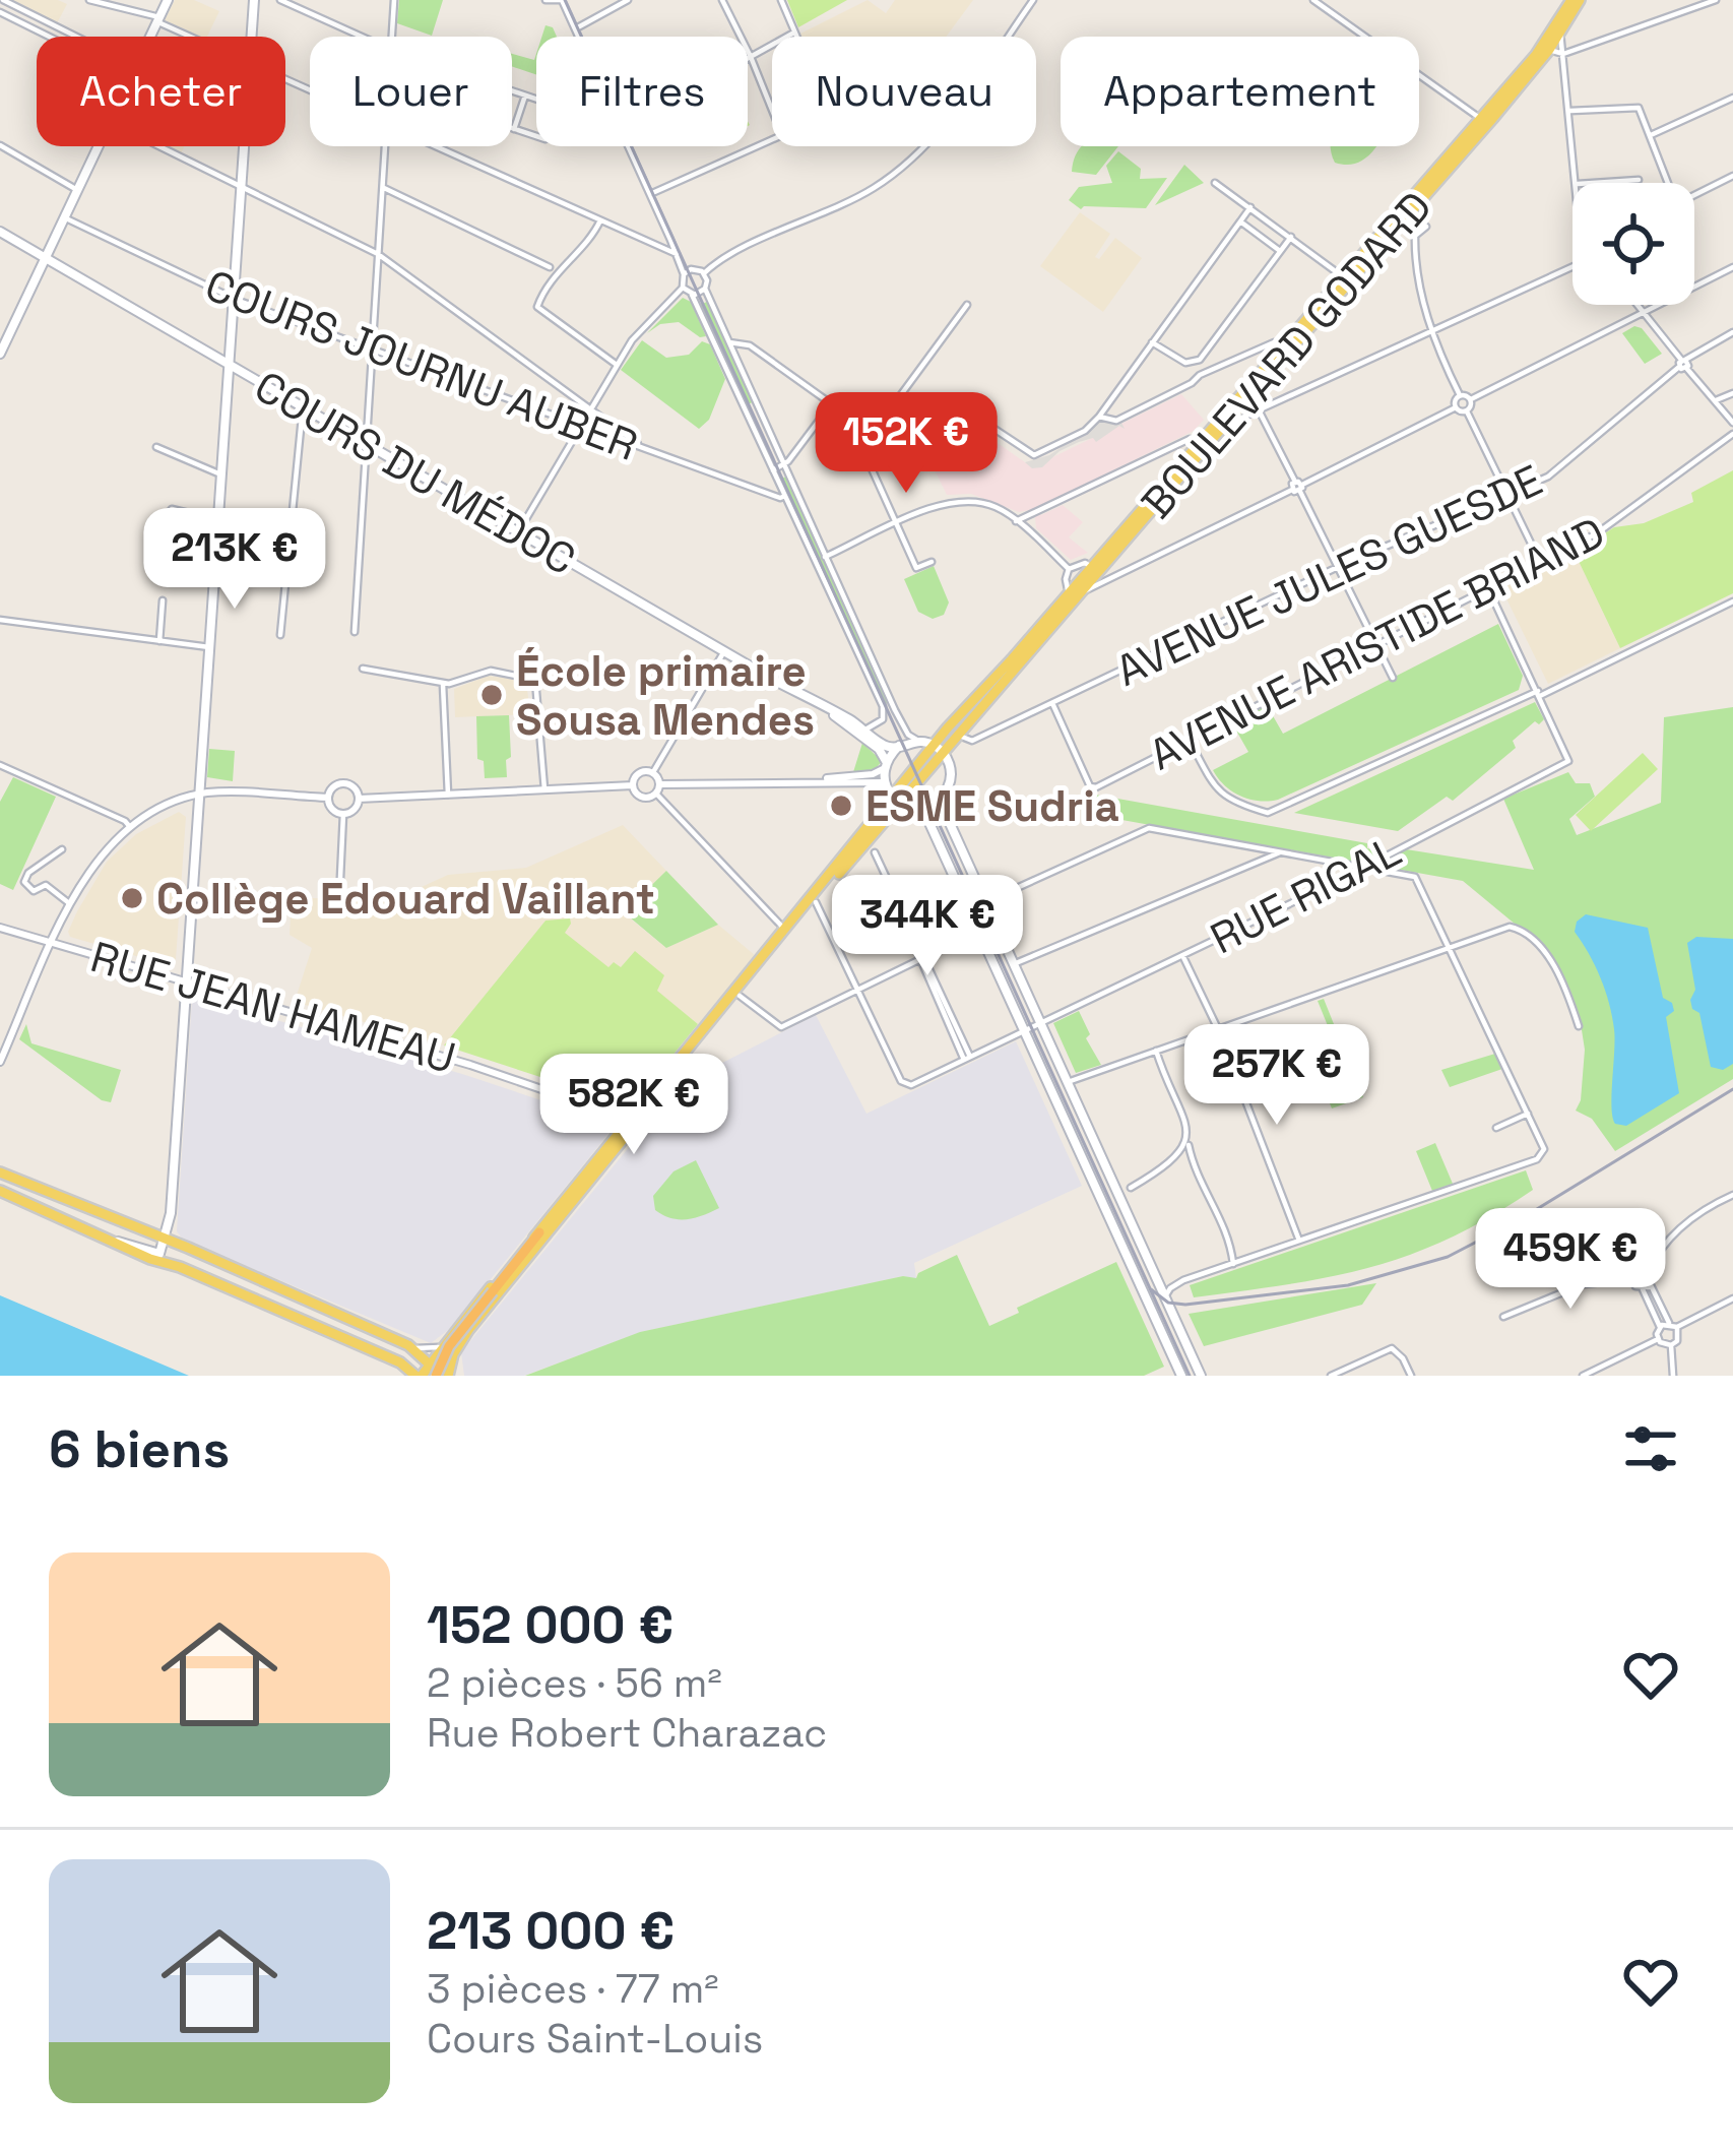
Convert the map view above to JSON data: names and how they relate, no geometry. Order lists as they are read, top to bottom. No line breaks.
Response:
{"streets":{"main road":["BOULEVARD GODARD","COURS DU MÉDOC"],"street":["COURS JOURNU AUBER","AVENUE JULES GUESDE","AVENUE ARISTIDE BRIAND","RUE RIGAL","RUE JEAN HAMEAU"]},"crossings":[["BOULEVARD GODARD","AVENUE JULES GUESDE"],["AVENUE JULES GUESDE","AVENUE ARISTIDE BRIAND"]],"places":["École primaire Sousa Mendes","ESME Sudria","Collège Edouard Vaillant"],"page":{"chip":["Acheter","Louer","Filtres","Nouveau","Appartement"],"price":["152K €","213K €","344K €","257K €","582K €","459K €"],"heading":"6 biens","list":[{"name":"152 000 €","note":"2 pièces · 56 m² · Rue Robert Charazac"},{"name":"213 000 €","note":"3 pièces · 77 m² · Cours Saint-Louis"}]}}
